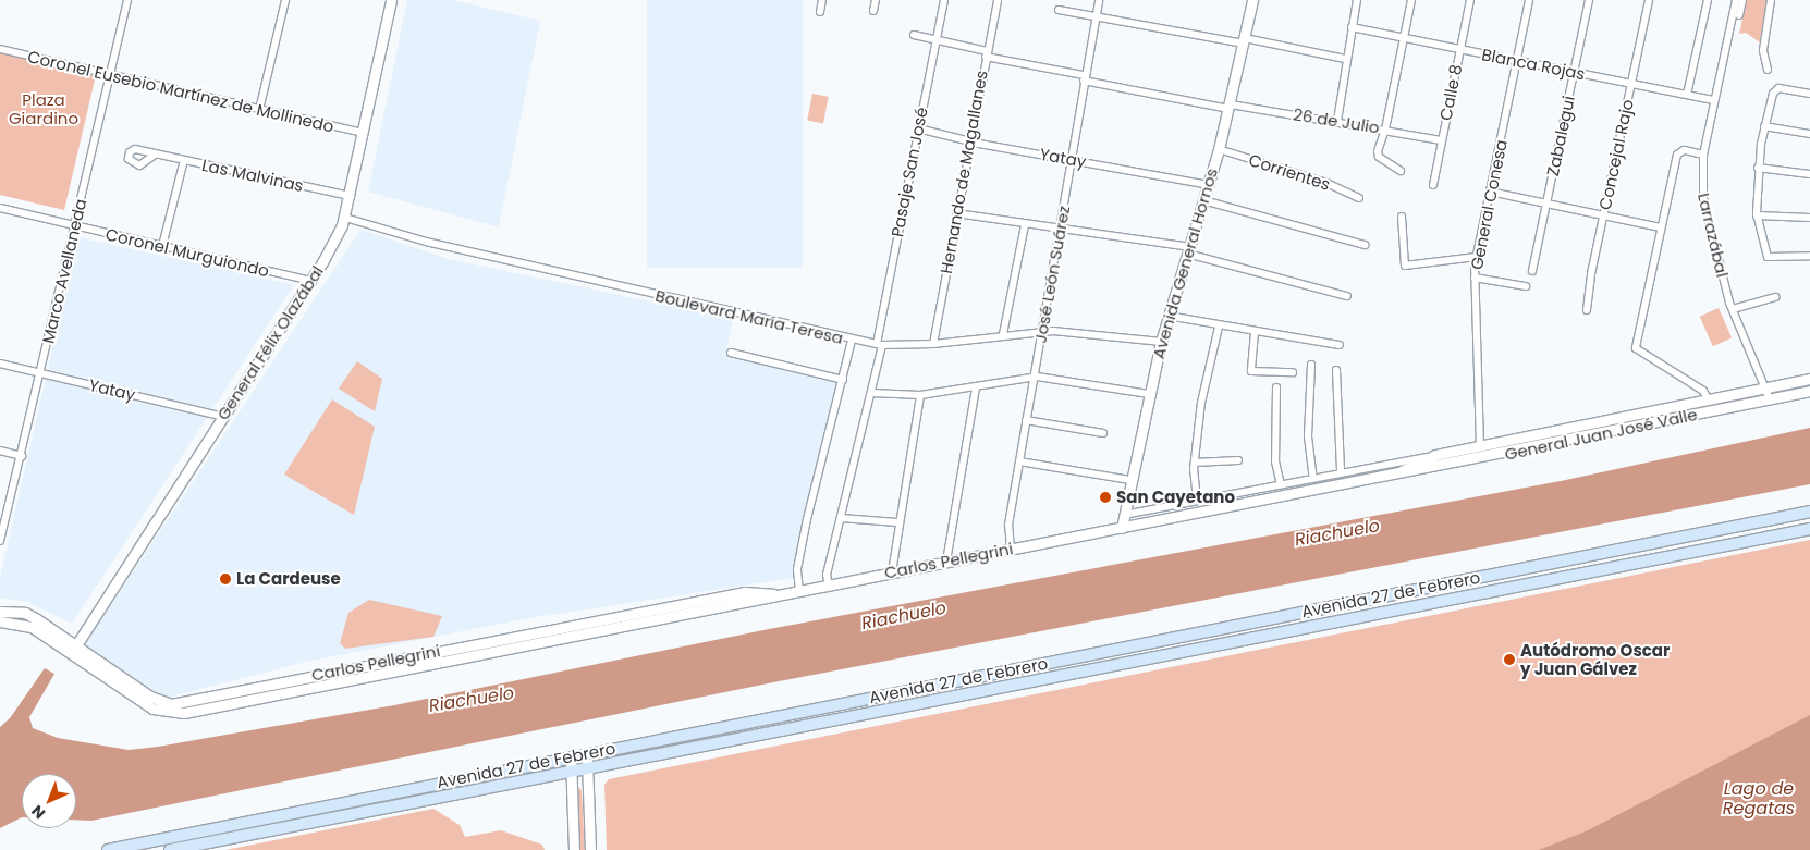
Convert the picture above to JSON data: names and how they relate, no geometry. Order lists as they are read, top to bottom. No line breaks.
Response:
{"streets":{"main road":["Avenida General Hornos","General Félix Olazábal","General Juan José Valle","Carlos Pellegrini","Avenida 27 de Febrero"],"street":["Blanca Rojas","Coronel Eusebio Martínez de Mollinedo","Calle 8","26 de Julio","Zabalegui","Concejal Rajo","Yatay","Pasaje San José","Hernando de Magallanes","Corrientes","Las Malvinas","General Conesa","Larrazábal","Coronel Murguiondo","Marco Avellaneda","José León Suárez","Boulevard María Teresa"]},"crossings":[["Blanca Rojas","Calle 8"],["Blanca Rojas","Zabalegui"],["Blanca Rojas","Concejal Rajo"],["Blanca Rojas","General Conesa"],["Blanca Rojas","Larrazábal"],["Coronel Eusebio Martínez de Mollinedo","Marco Avellaneda"],["Coronel Eusebio Martínez de Mollinedo","General Félix Olazábal"],["Calle 8","26 de Julio"],["26 de Julio","Pasaje San José"],["26 de Julio","Hernando de Magallanes"],["26 de Julio","Avenida General Hornos"],["26 de Julio","José León Suárez"],["Yatay","Pasaje San José"],["Yatay","Hernando de Magallanes"],["Yatay","Avenida General Hornos"],["Yatay","Marco Avellaneda"],["Yatay","José León Suárez"],["Yatay","General Félix Olazábal"],["Pasaje San José","Boulevard María Teresa"],["Pasaje San José","Carlos Pellegrini"],["Hernando de Magallanes","Boulevard María Teresa"],["Corrientes","Avenida General Hornos"],["Las Malvinas","General Félix Olazábal"],["General Conesa","General Juan José Valle"],["Larrazábal","General Juan José Valle"],["Coronel Murguiondo","Marco Avellaneda"],["Coronel Murguiondo","General Félix Olazábal"],["Avenida General Hornos","Boulevard María Teresa"],["Avenida General Hornos","General Juan José Valle"],["Avenida General Hornos","Carlos Pellegrini"],["José León Suárez","Boulevard María Teresa"],["José León Suárez","Carlos Pellegrini"],["Boulevard María Teresa","General Félix Olazábal"],["General Félix Olazábal","Carlos Pellegrini"],["General Juan José Valle","Carlos Pellegrini"]],"water":["Riachuelo","Lago de Regatas"],"parks":["Plaza Giardino"],"places":["San Cayetano","La Cardeuse","Autódromo Oscar y Juan Gálvez"],"north":"bottom left"}
